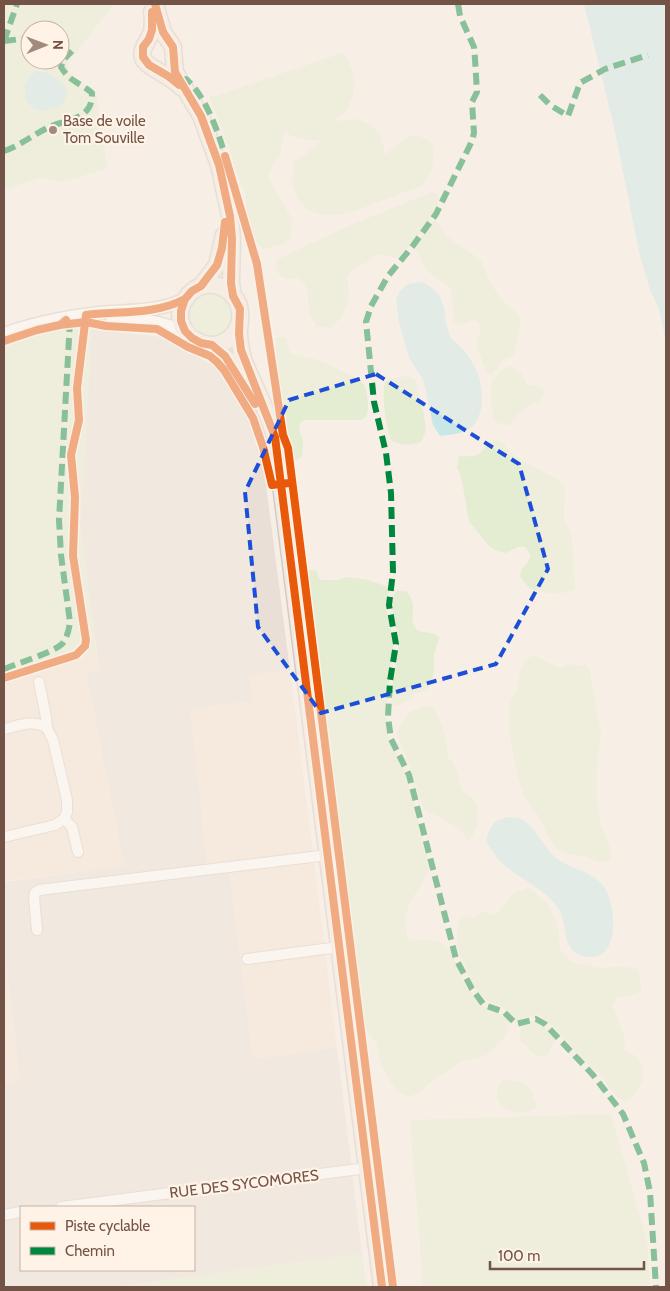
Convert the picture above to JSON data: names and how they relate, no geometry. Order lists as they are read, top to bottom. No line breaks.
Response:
{"streets":{"street":["RUE DES SYCOMORES"]},"places":["Base de voile Tom Souville"],"legend":["Piste cyclable","Chemin"],"scale_bar":"100 m","north":"right"}
